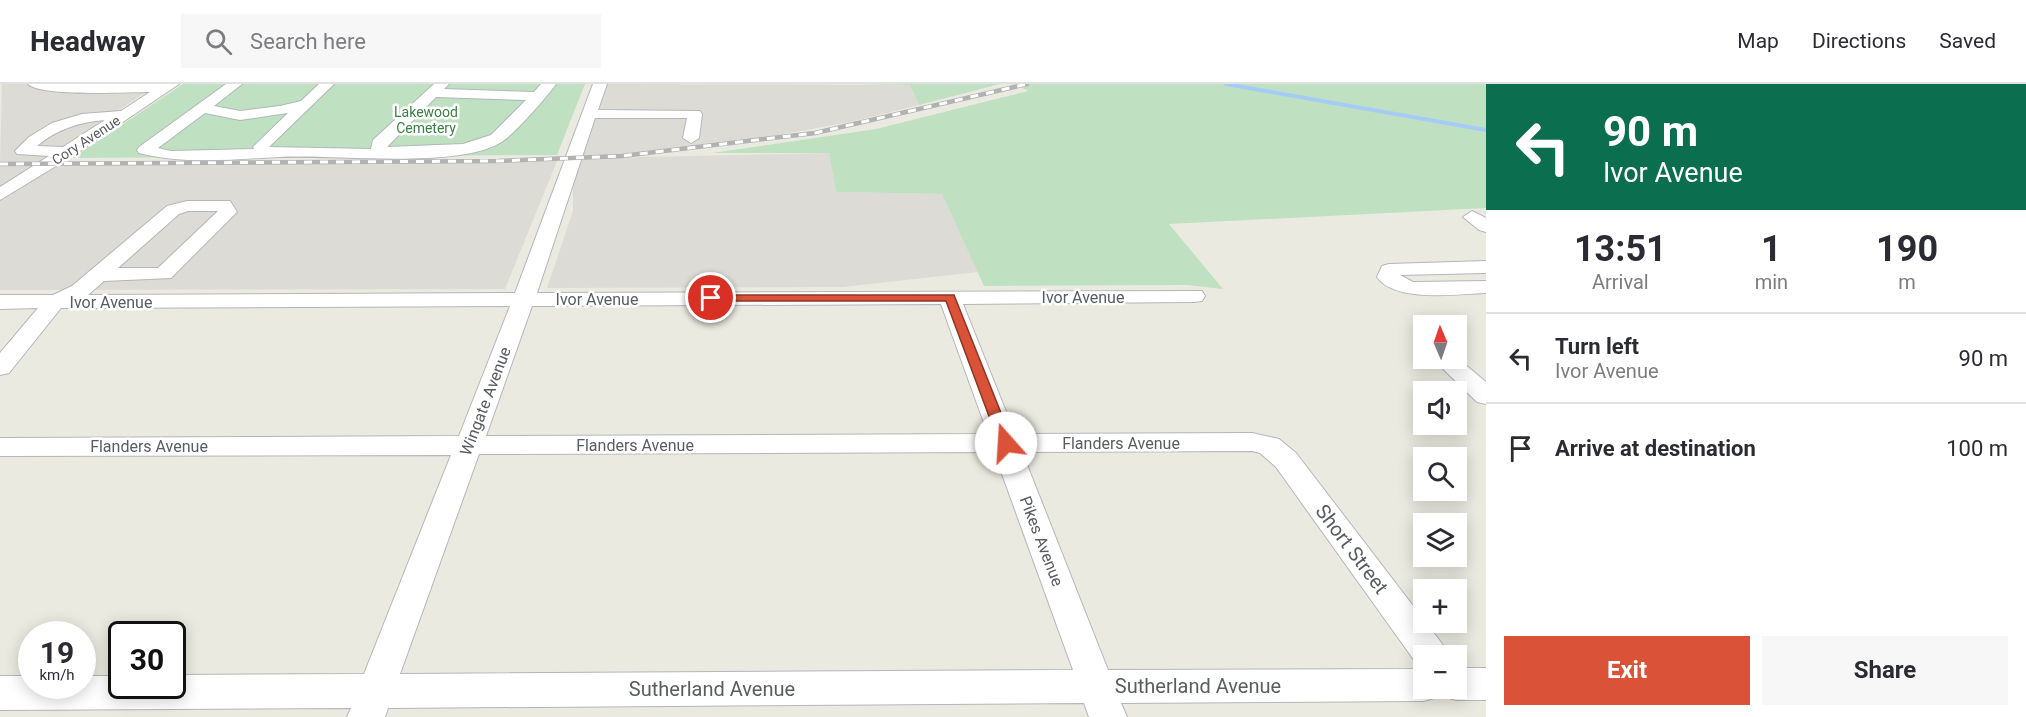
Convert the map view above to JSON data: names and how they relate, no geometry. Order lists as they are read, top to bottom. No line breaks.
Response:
{"streets":{"street":["Cory Avenue","Ivor Avenue","Wingate Avenue","Flanders Avenue","Pikes Avenue","Short Street","Sutherland Avenue"]},"crossings":[["Ivor Avenue","Wingate Avenue"],["Ivor Avenue","Pikes Avenue"],["Wingate Avenue","Flanders Avenue"],["Wingate Avenue","Sutherland Avenue"],["Flanders Avenue","Pikes Avenue"],["Flanders Avenue","Short Street"],["Pikes Avenue","Sutherland Avenue"]],"parks":["Lakewood Cemetery"],"north":"top","page":{"header":"Headway","search":"Search here","nav":["Map","Directions","Saved"],"turn":["90 m","Ivor Avenue"],"eta":["13:51","Arrival","1","min","190","m"],"list":[{"name":"Turn left","note":"Ivor Avenue","value":"90 m"},{"name":"Arrive at destination","value":"100 m"}],"map_buttons":["+","−"],"speed":"19 km/h","limit":"30","buttons":["Exit","Share"]}}
